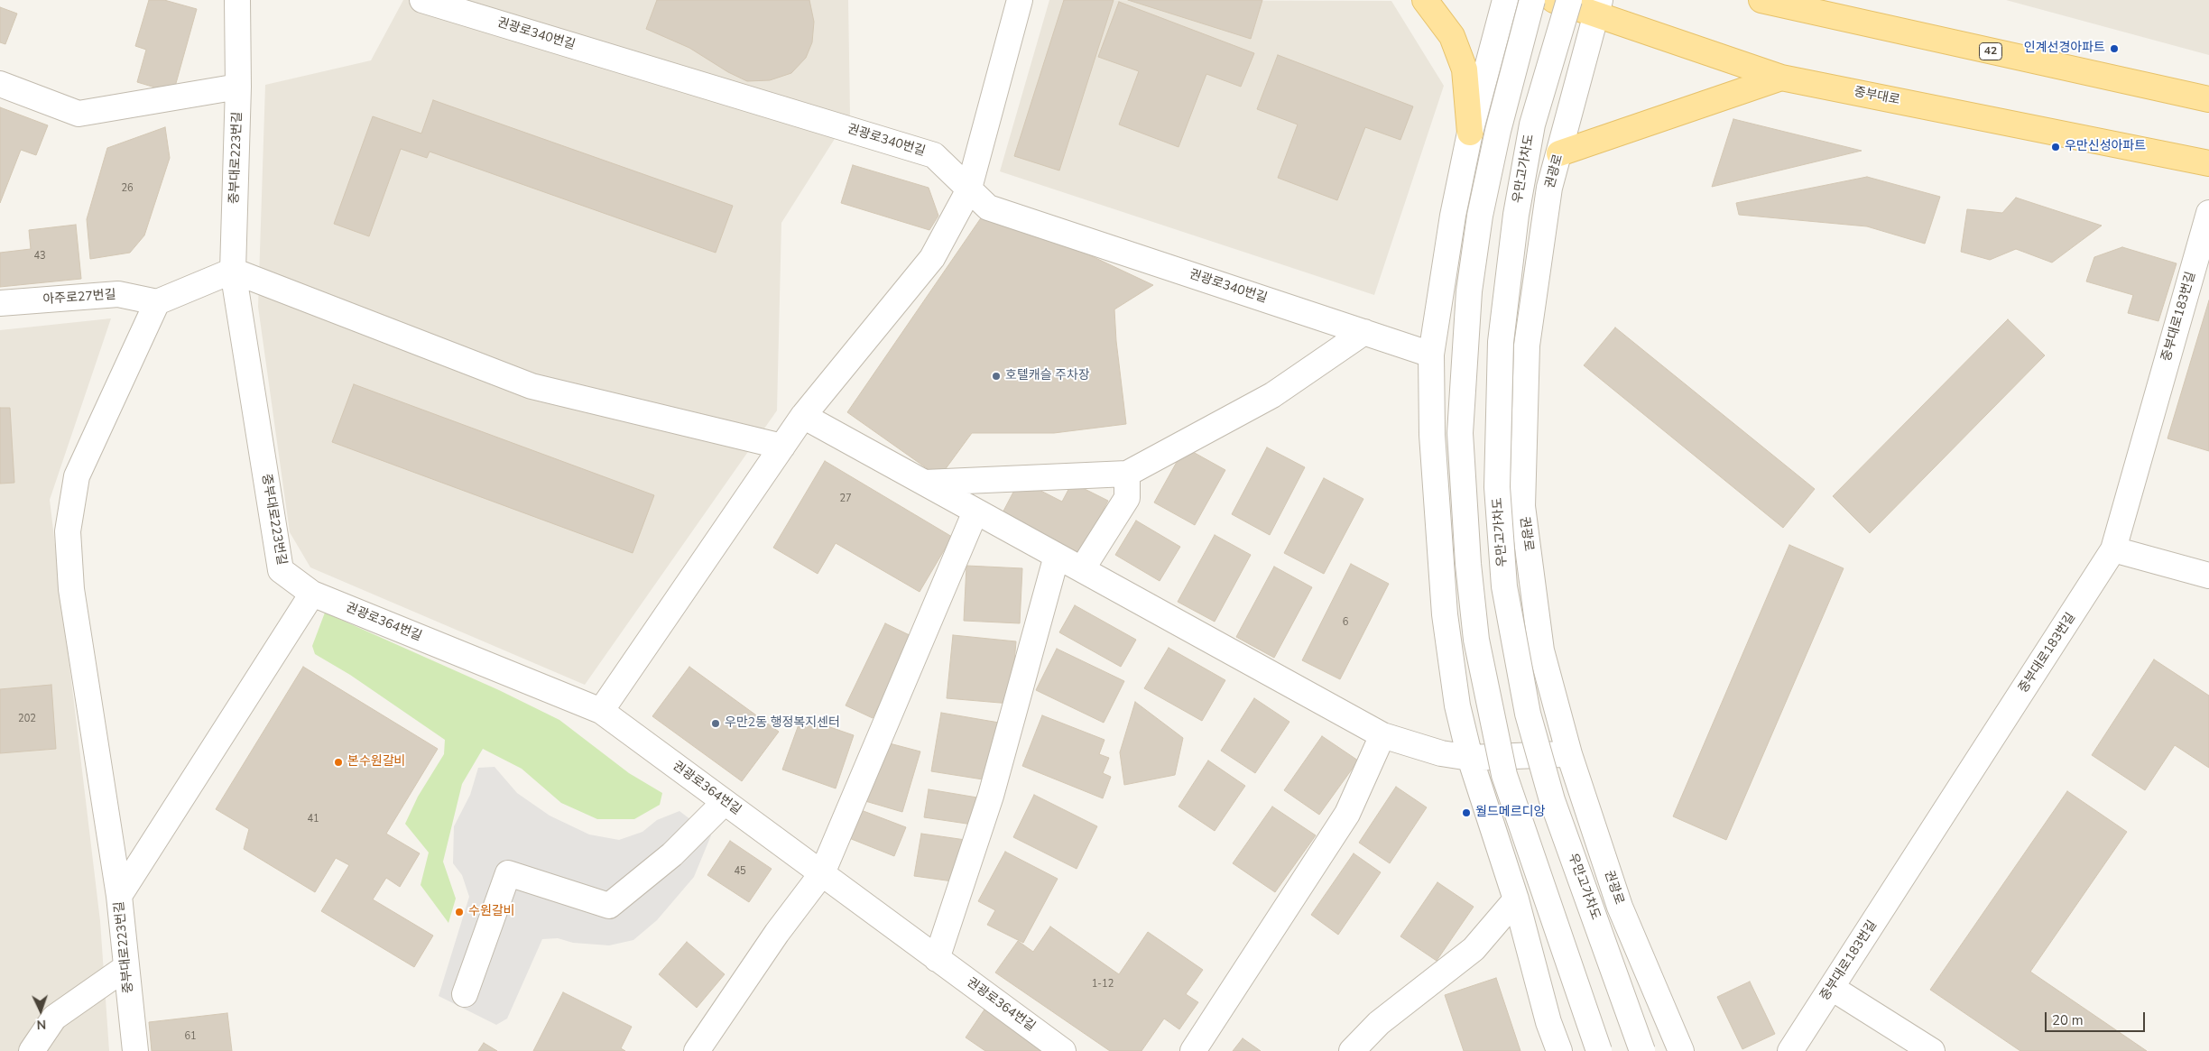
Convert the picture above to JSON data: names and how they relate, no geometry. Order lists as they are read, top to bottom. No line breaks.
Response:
{"streets":{"main road":["42","중부대로"],"street":["권광로340번길","중부대로223번길","우만고가차도","권광로","아주로27번길","중부대로183번길","권광로364번길"]},"crossings":[["중부대로","권광로"],["중부대로223번길","권광로364번길"]],"places":["인계선경아파트","우만신성아파트","호텔캐슬 주차장","우만2동 행정복지센터","본수원갈비","월드메르디앙","수원갈비"],"house_numbers":["26","43","27","6","202","41","45","1-12","61"],"scale_bar":"20 m","north":"bottom"}
